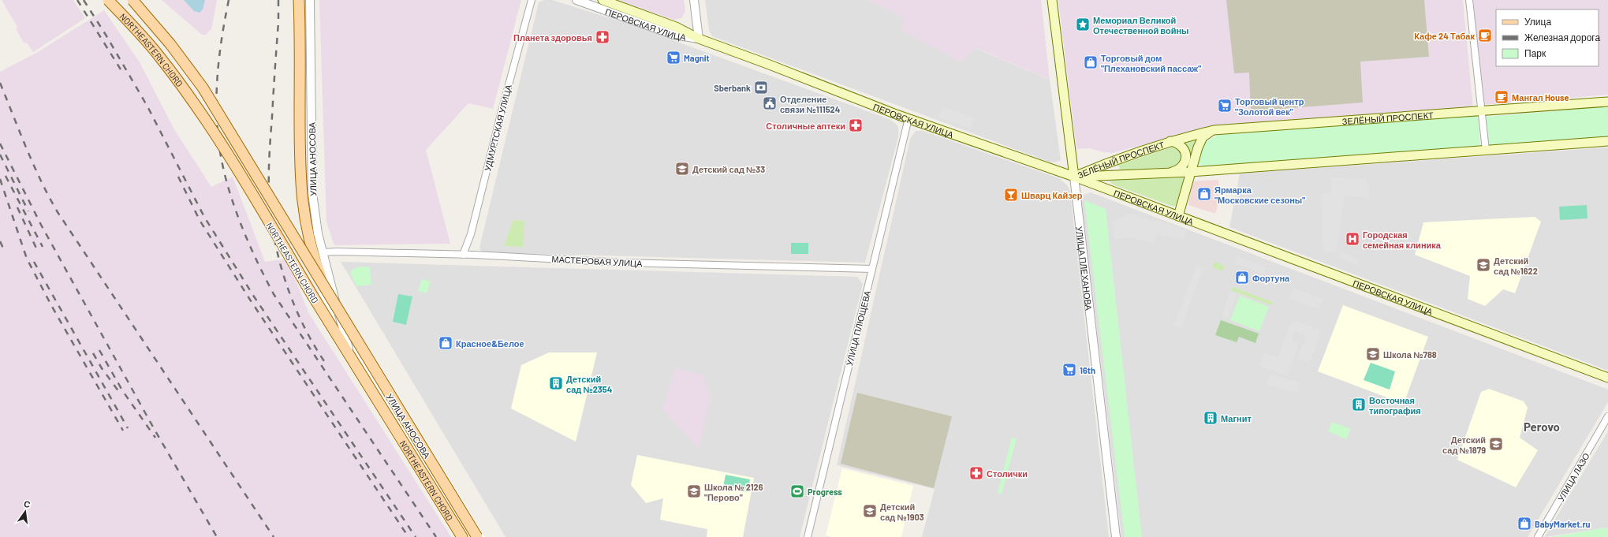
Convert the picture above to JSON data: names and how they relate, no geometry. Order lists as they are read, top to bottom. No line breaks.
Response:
{"streets":{"main road":["ПЕРОВСКАЯ УЛИЦА","NORTHEASTERN CHORD","ЗЕЛЁНЫЙ ПРОСПЕКТ","УЛИЦА ПЛЕХАНОВА"],"street":["УДМУРТСКАЯ УЛИЦА","УЛИЦА АНОСОВА","МАСТЕРОВАЯ УЛИЦА","УЛИЦА ПЛЮЩЕВА","УЛИЦА ЛАЗО"]},"crossings":[["ПЕРОВСКАЯ УЛИЦА","ЗЕЛЁНЫЙ ПРОСПЕКТ"],["ПЕРОВСКАЯ УЛИЦА","УЛИЦА ПЛЕХАНОВА"],["ПЕРОВСКАЯ УЛИЦА","УЛИЦА ПЛЮЩЕВА"],["ЗЕЛЁНЫЙ ПРОСПЕКТ","УЛИЦА ПЛЕХАНОВА"],["УДМУРТСКАЯ УЛИЦА","МАСТЕРОВАЯ УЛИЦА"],["УЛИЦА АНОСОВА","МАСТЕРОВАЯ УЛИЦА"],["МАСТЕРОВАЯ УЛИЦА","УЛИЦА ПЛЮЩЕВА"]],"districts":["Perovo"],"places":{"place":["Мемориал Великой Отечественной войны"],"cafe":["Кафе 24 Табак","Мангал House"],"pharmacy":["Планета здоровья","Столичные аптеки","Столички"],"supermarket":["Magnit","Торговый центр \"Золотой век\"","16th"],"shop":["Торговый дом \"Плехановский пассаж\"","Ярмарка \"Московские сезоны\"","Фортуна","Красное&Белое","BabyMarket.ru"],"bank":["Sberbank"],"public building":["Отделение связи №111524"],"school or university":["Детский сад №33","Детский сад №1622","Школа №788","Детский сад №1879","Школа № 2126 \"Перово\"","Детский сад №1903"],"bar":["Шварц Кайзер"],"hospital":["Городская семейная клиника"],"building":["Детский сад №2354","Восточная типография","Магнит"],"sports":["Progress"]},"legend":["Улица","Железная дорога","Парк"],"north":"top"}
